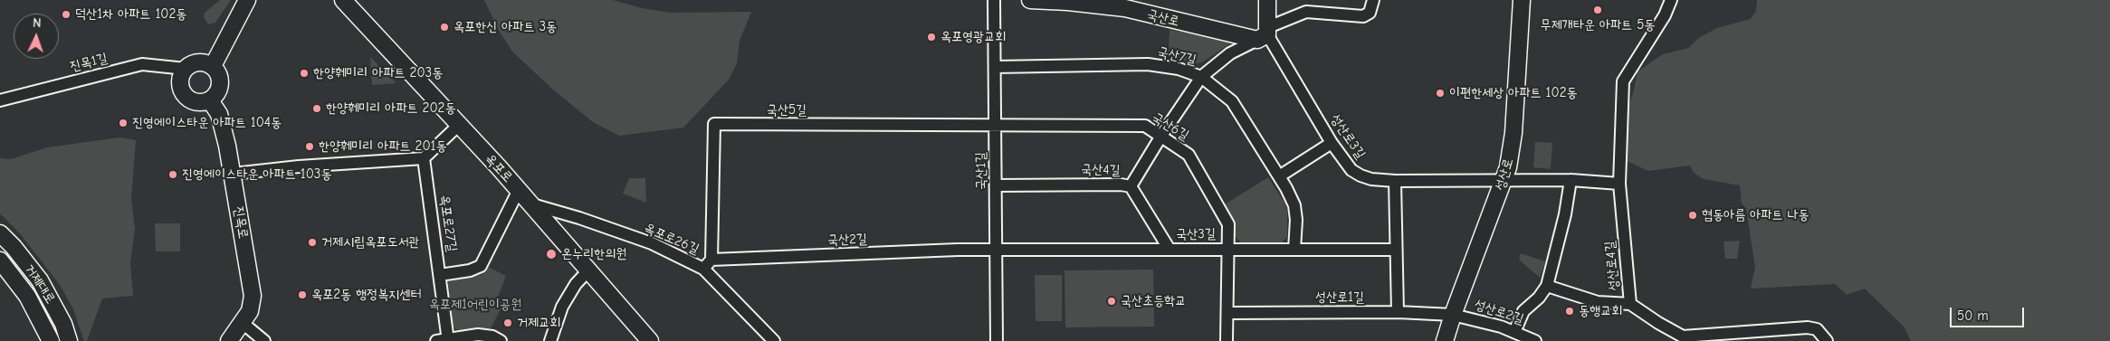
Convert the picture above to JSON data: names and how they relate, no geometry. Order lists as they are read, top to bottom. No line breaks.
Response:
{"streets":{"street":["국산로","국산7길","진목1길","국산5길","국산6길","성산로3길","옥포로","국산4길","국산1길","성산로","진목로","옥포로27길","국산3길","옥포로26길","국산2길","성산로4길","거제대로","성산로1길","성산로2길"]},"crossings":[["국산로","성산로3길"],["국산7길","국산1길"],["국산7길","국산3길"],["진목1길","진목로"],["국산5길","국산6길"],["국산5길","국산1길"],["국산5길","국산2길"],["국산6길","국산1길"],["국산6길","국산3길"],["국산6길","성산로1길"],["성산로3길","성산로"],["옥포로","옥포로26길"],["국산4길","국산1길"],["국산4길","국산3길"],["국산1길","국산3길"],["국산1길","국산2길"],["성산로","성산로1길"],["성산로","성산로2길"],["국산3길","국산2길"],["성산로1길","성산로2길"]],"parks":["옥포제1어린이공원"],"places":["무제개타운 아파트 5동","덕산1차 아파트 102동","옥포한신 아파트 3동","옥포영광교회","한양훼미리 아파트 203동","이편한세상 아파트 102동","한양훼미리 아파트 202동","진영에이스타운 아파트 104동","한양훼미리 아파트 201동","진영에이스타운 아파트 103동","협동아름 아파트 나동","거제시립옥포도서관","온누리한의원","옥포2동 행정복지센터","국산초등학교","동행교회","거제교회"],"scale_bar":"50 m","north":"top"}
